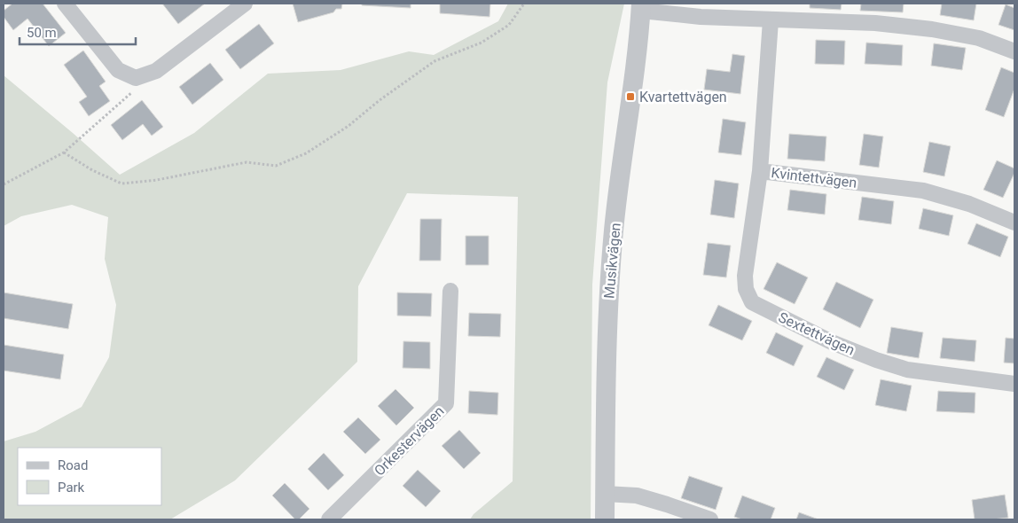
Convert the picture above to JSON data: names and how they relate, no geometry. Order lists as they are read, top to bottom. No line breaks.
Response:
{"streets":{"street":["Kvintettvägen","Musikvägen","Sextettvägen","Orkestervägen"]},"crossings":[["Kvintettvägen","Sextettvägen"]],"places":{"transit":["Kvartettvägen"]},"legend":["Road","Park"],"scale_bar":"50 m"}
